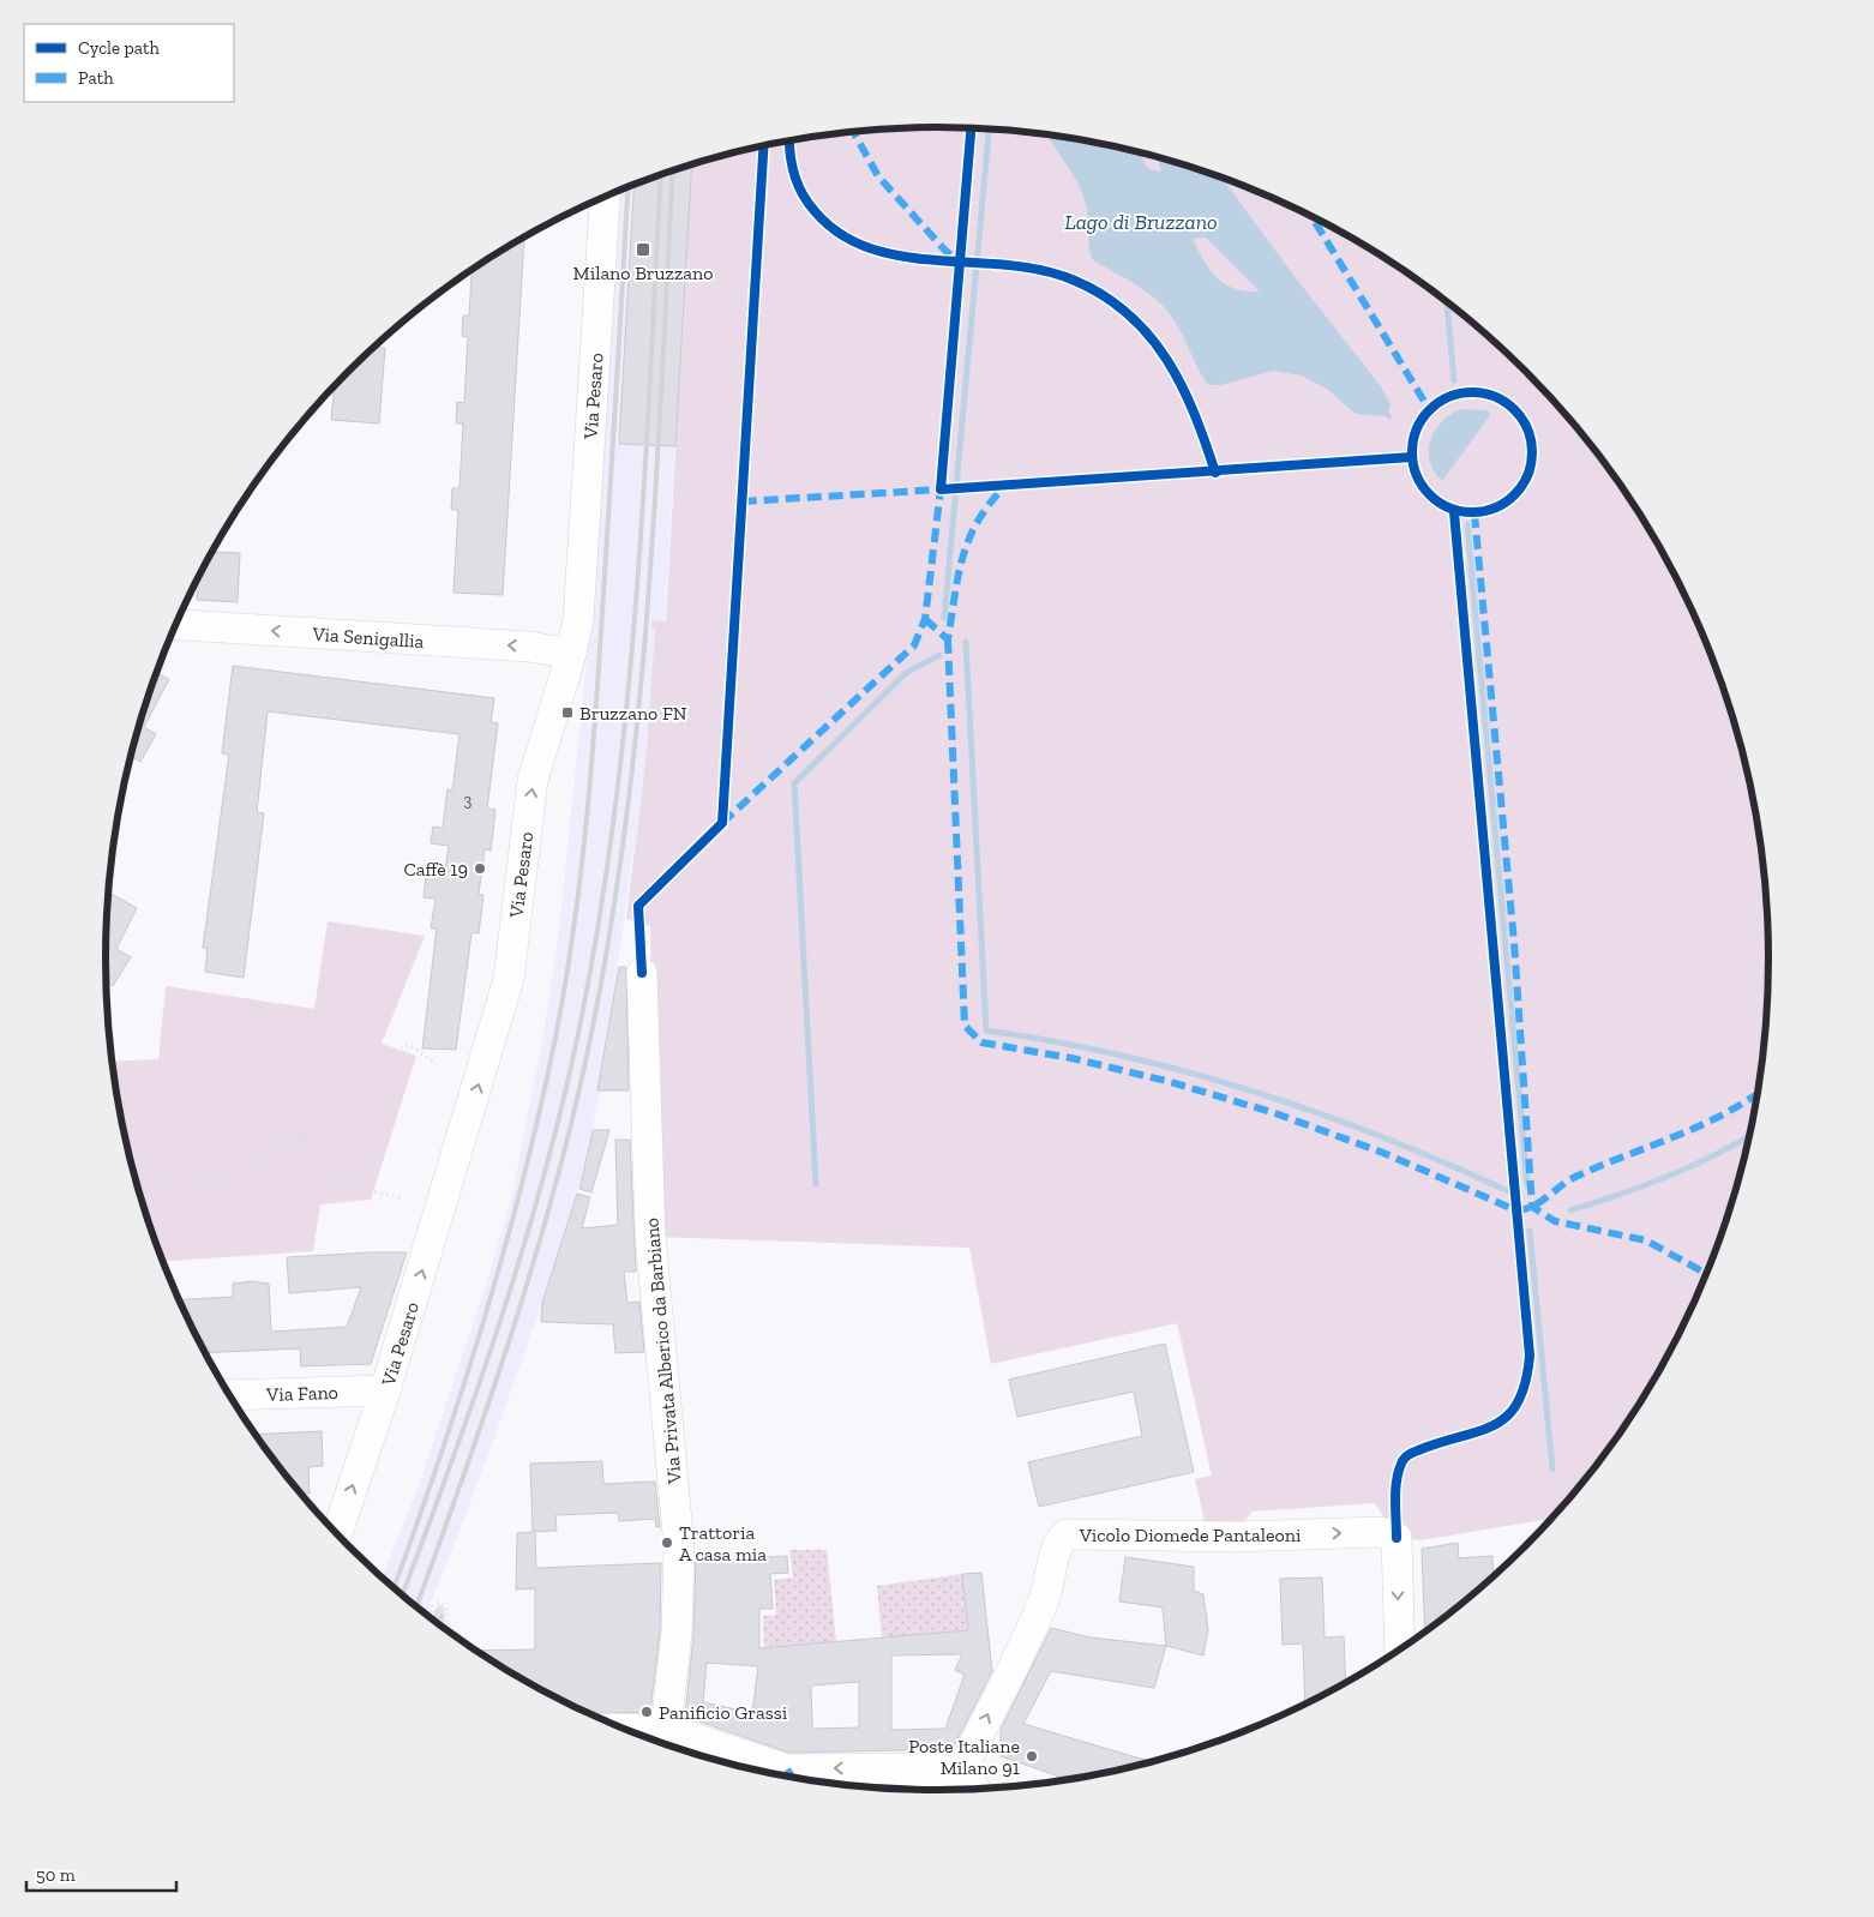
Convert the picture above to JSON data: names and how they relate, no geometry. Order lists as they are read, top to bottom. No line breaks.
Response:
{"streets":{"street":["Via Pesaro","Via Senigallia","Via Privata Alberico da Barbiano","Via Fano","Vicolo Diomede Pantaleoni"]},"crossings":[["Via Pesaro","Via Senigallia"],["Via Pesaro","Via Fano"]],"one_way":["Via Pesaro","Via Senigallia"],"water":["Lago di Bruzzano"],"places":{"transit":["Milano Bruzzano","Bruzzano FN"],"other":["Caffè 19","Trattoria A casa mia","Panificio Grassi","Poste Italiane Milano 91"]},"house_numbers":["3"],"legend":["Cycle path","Path"],"scale_bar":"50 m"}
